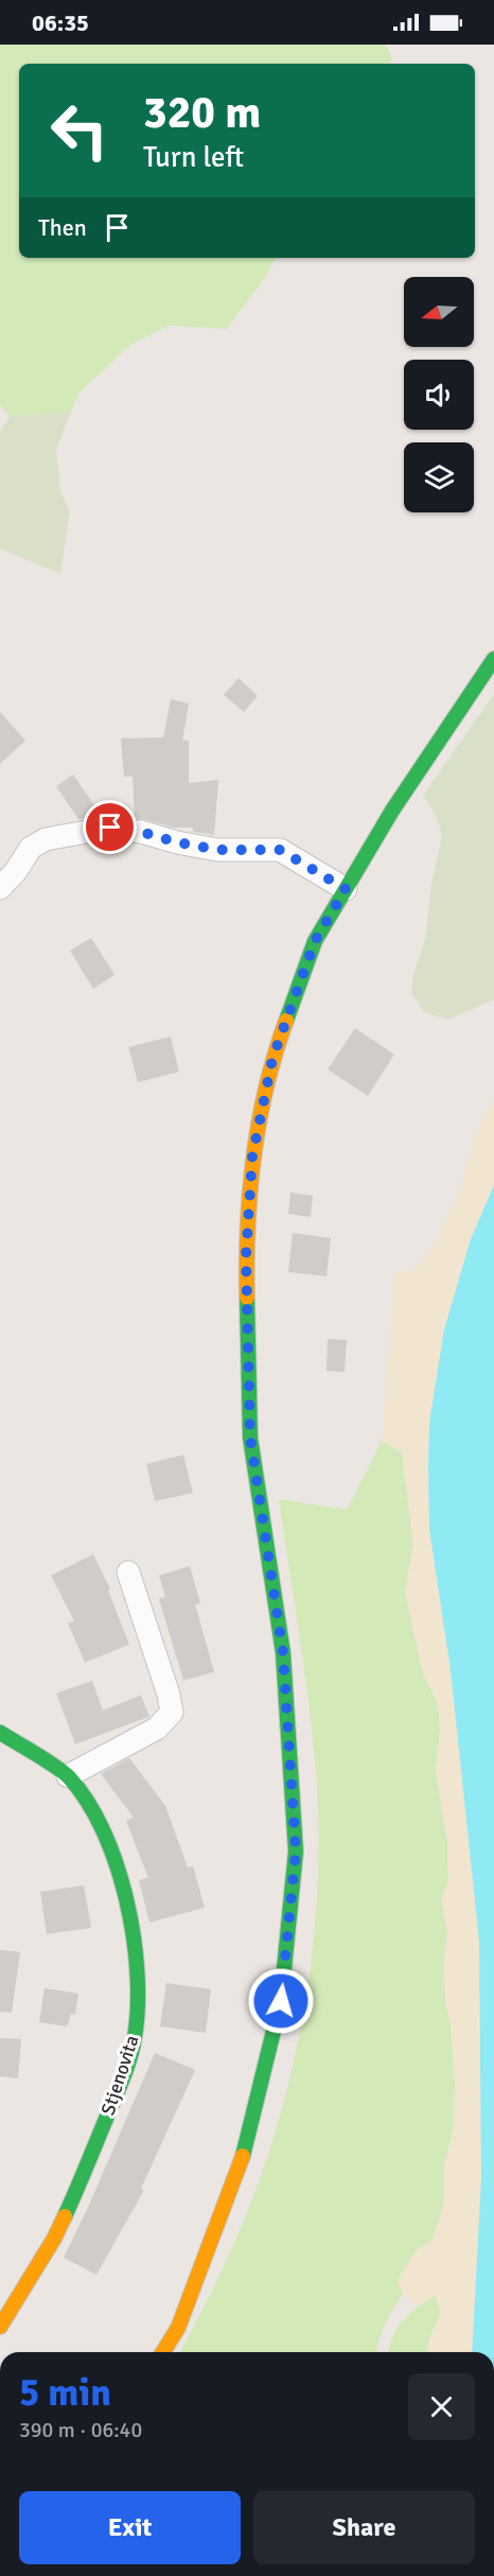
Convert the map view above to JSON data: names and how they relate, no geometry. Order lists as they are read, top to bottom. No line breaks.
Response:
{"streets":{"main road":["Stjenovita"]},"north":"left","page":{"status":"06:35","turn":["320 m","Turn left"],"then":"Then","heading":["5 min","390 m · 06:40"],"buttons":["Exit","Share"]}}
